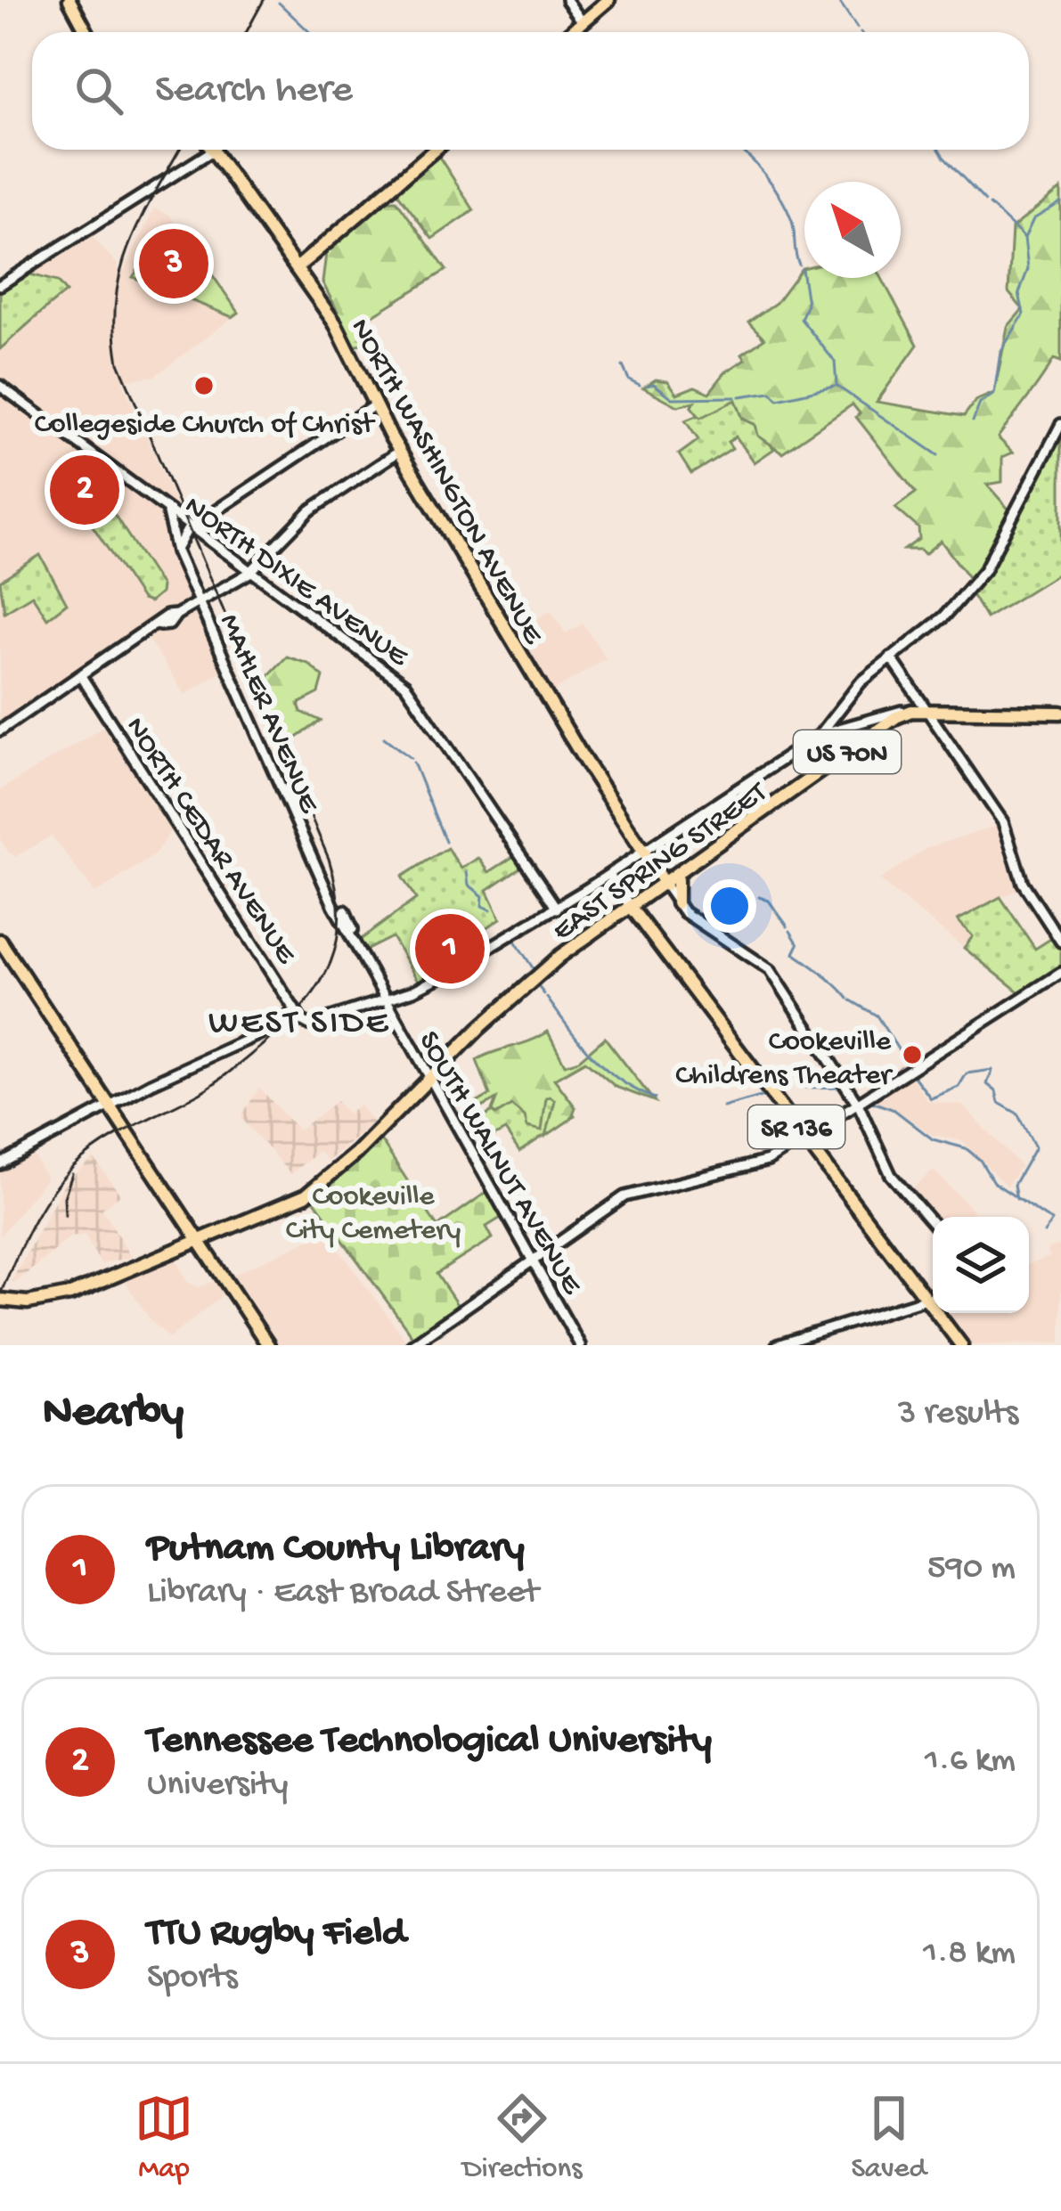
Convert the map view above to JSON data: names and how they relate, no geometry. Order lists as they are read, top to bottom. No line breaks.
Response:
{"streets":{"main road":["NORTH WASHINGTON AVENUE","US 70N","EAST SPRING STREET","SR 136"],"street":["NORTH DIXIE AVENUE","MAHLER AVENUE","NORTH CEDAR AVENUE","SOUTH WALNUT AVENUE"]},"crossings":[["NORTH WASHINGTON AVENUE","EAST SPRING STREET"],["NORTH DIXIE AVENUE","MAHLER AVENUE"],["MAHLER AVENUE","SOUTH WALNUT AVENUE"],["US 70N","EAST SPRING STREET"],["US 70N","SOUTH WALNUT AVENUE"],["EAST SPRING STREET","SR 136"],["EAST SPRING STREET","SOUTH WALNUT AVENUE"]],"districts":["WEST SIDE"],"parks":["Cookeville City Cemetery"],"places":["Collegeside Church of Christ","Cookeville Childrens Theater"],"north":"top left","page":{"search":"Search here","pins":["3","2","1"],"heading":["Nearby","3 results"],"list":[{"mark":"1","name":"Putnam County Library","note":"Library · East Broad Street","value":"590 m"},{"mark":"2","name":"Tennessee Technological University","note":"University","value":"1.6 km"},{"mark":"3","name":"TTU Rugby Field","note":"Sports","value":"1.8 km"}],"nav":["Map","Directions","Saved"]}}
